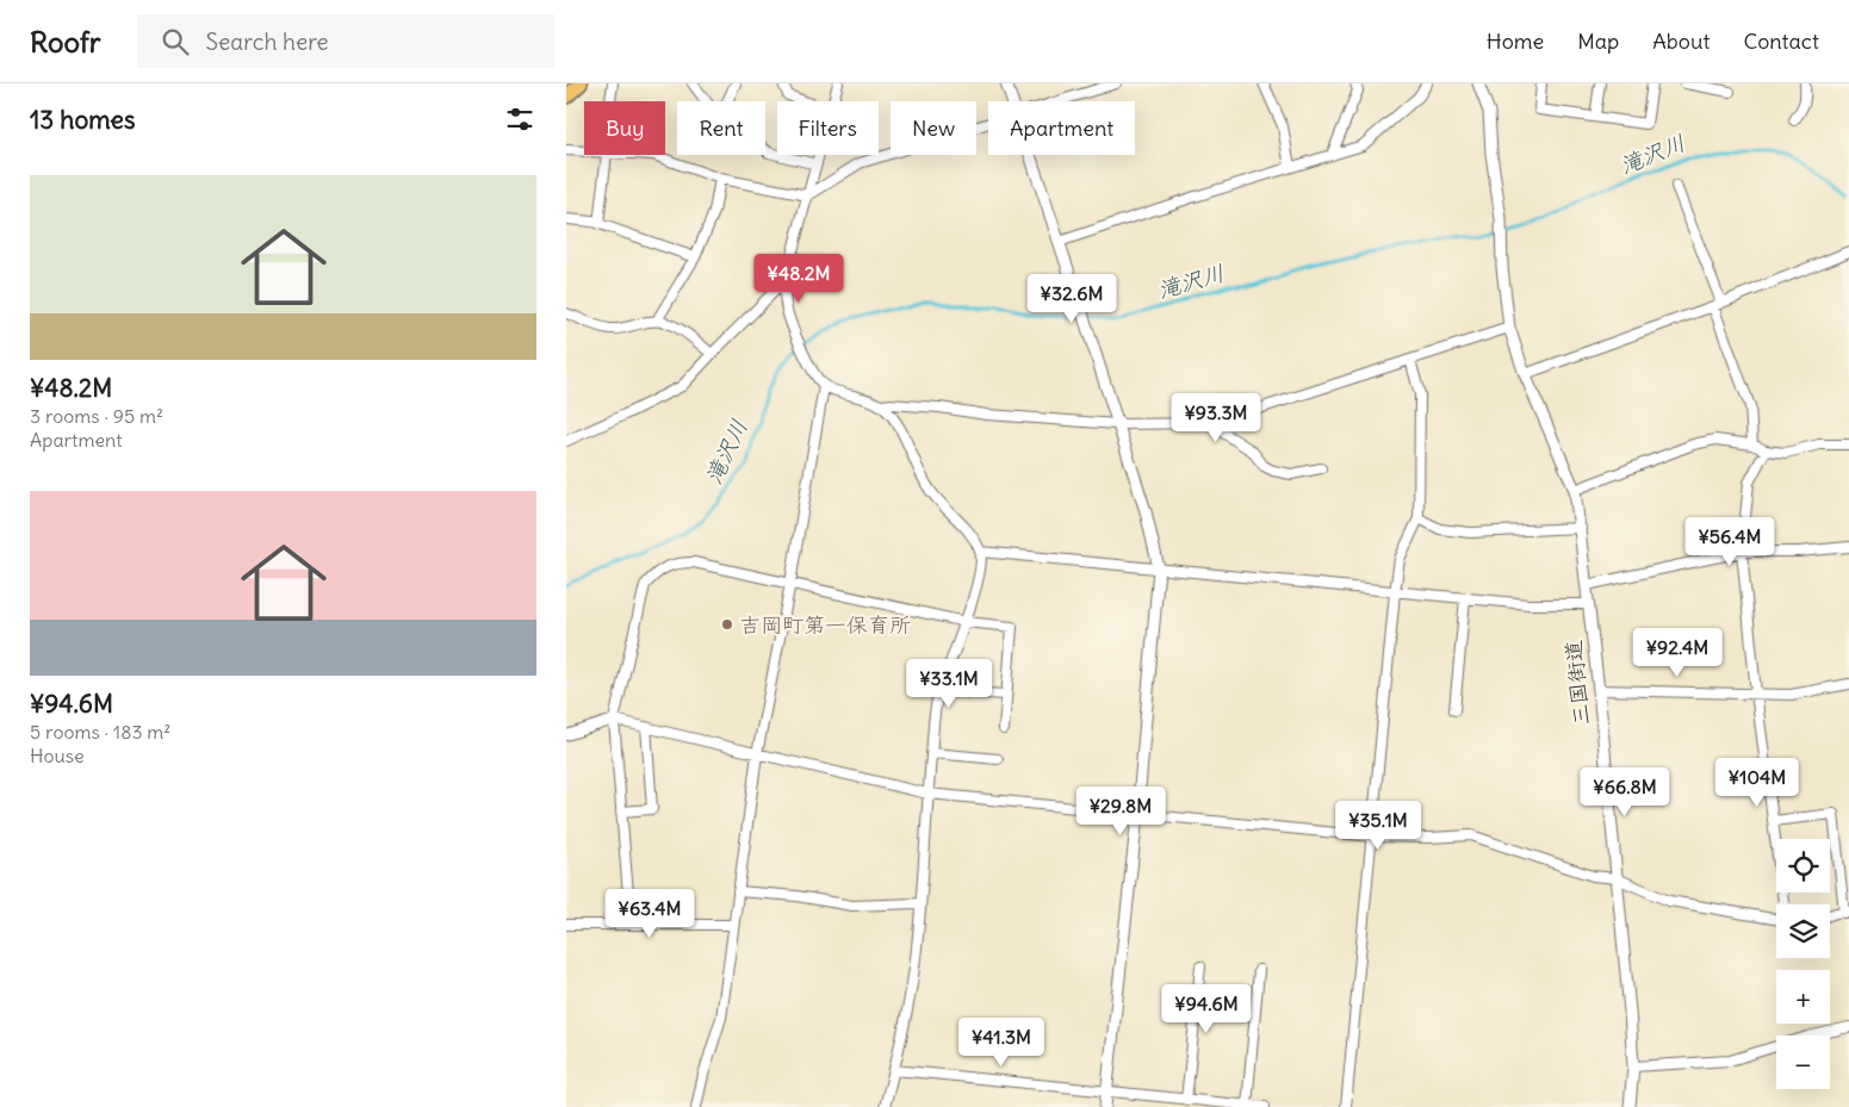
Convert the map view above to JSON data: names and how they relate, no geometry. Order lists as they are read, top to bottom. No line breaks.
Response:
{"streets":{"street":["三国街道"]},"water":["滝沢川"],"places":["吉岡町第一保育所"],"page":{"header":"Roofr","search":"Search here","nav":["Home","Map","About","Contact"],"heading":"13 homes","chip":["Buy","Rent","Filters","New","Apartment"],"list":[{"name":"¥48.2M","note":"3 rooms · 95 m² · Apartment"},{"name":"¥94.6M","note":"5 rooms · 183 m² · House"}],"price":["¥48.2M","¥32.6M","¥93.3M","¥56.4M","¥92.4M","¥33.1M","¥104M","¥66.8M","¥29.8M","¥35.1M","¥63.4M","¥94.6M","¥41.3M"],"map_buttons":["+","−"]}}
